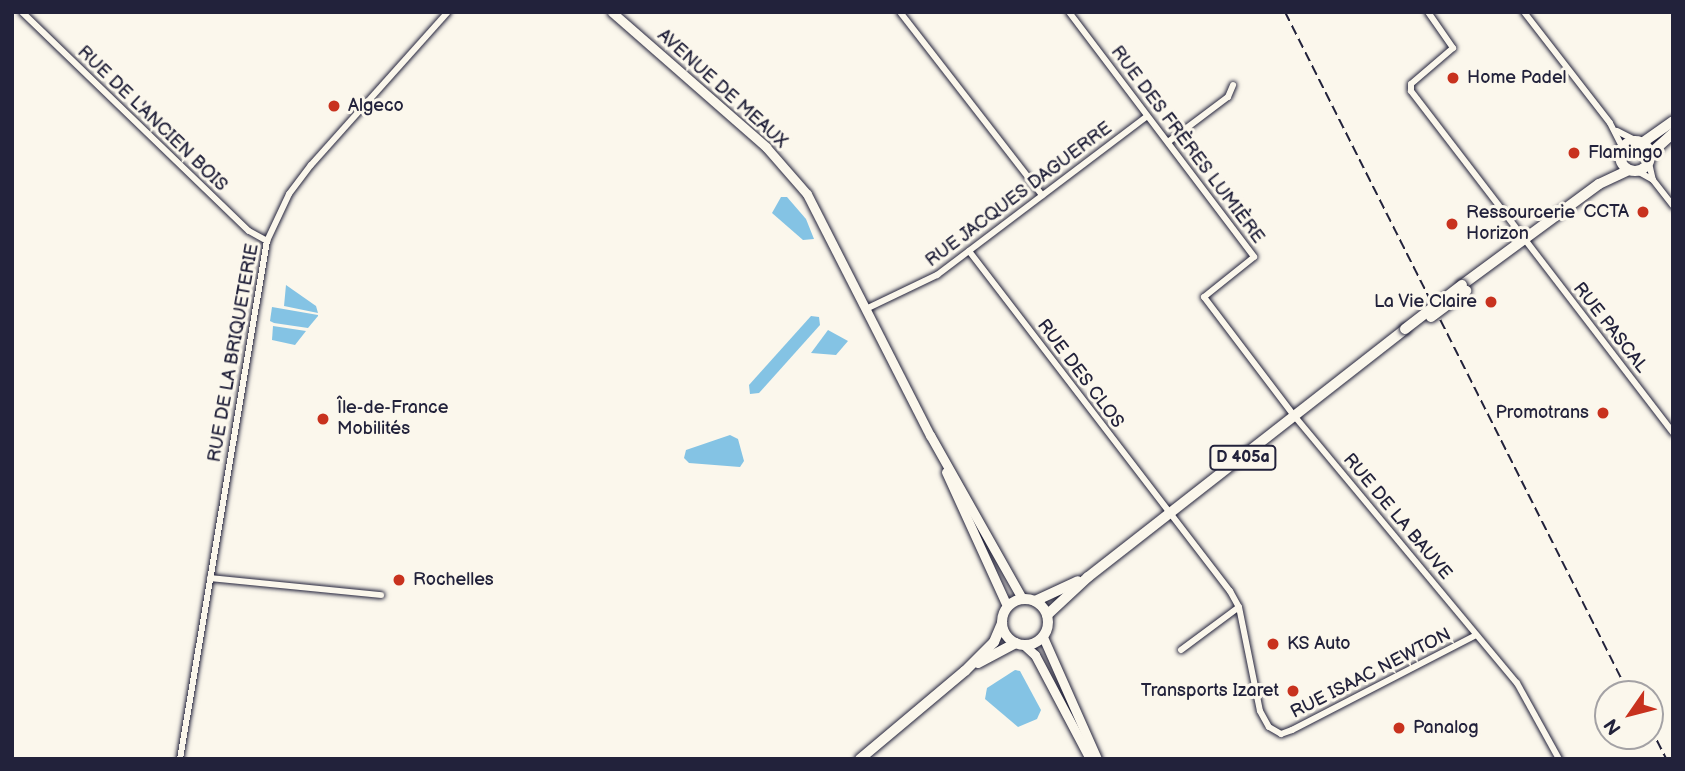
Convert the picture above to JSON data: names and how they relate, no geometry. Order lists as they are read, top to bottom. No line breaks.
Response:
{"streets":{"main road":["D 405a"],"street":["AVENUE DE MEAUX","RUE DE L'ANCIEN BOIS","RUE DES FRÈRES LUMIÈRE","RUE JACQUES DAGUERRE","RUE PASCAL","RUE DE LA BRIQUETERIE","RUE DES CLOS","RUE DE LA BAUVE","RUE ISAAC NEWTON"]},"crossings":[["AVENUE DE MEAUX","RUE JACQUES DAGUERRE"],["RUE DE L'ANCIEN BOIS","RUE DE LA BRIQUETERIE"],["RUE DES FRÈRES LUMIÈRE","RUE JACQUES DAGUERRE"],["RUE DES FRÈRES LUMIÈRE","D 405a"],["RUE DES FRÈRES LUMIÈRE","RUE DE LA BAUVE"],["RUE JACQUES DAGUERRE","RUE DES CLOS"],["RUE PASCAL","D 405a"],["RUE DES CLOS","D 405a"],["RUE DES CLOS","RUE ISAAC NEWTON"],["D 405a","RUE DE LA BAUVE"],["D 405a","RUE ISAAC NEWTON"],["RUE DE LA BAUVE","RUE ISAAC NEWTON"]],"places":["Home Padel","Algeco","Flamingo","CCTA","Ressourcerie Horizon","La Vie Claire","Promotrans","Île-de-France Mobilités","Rochelles","KS Auto","Transports Izaret","Panalog"],"north":"bottom left"}
